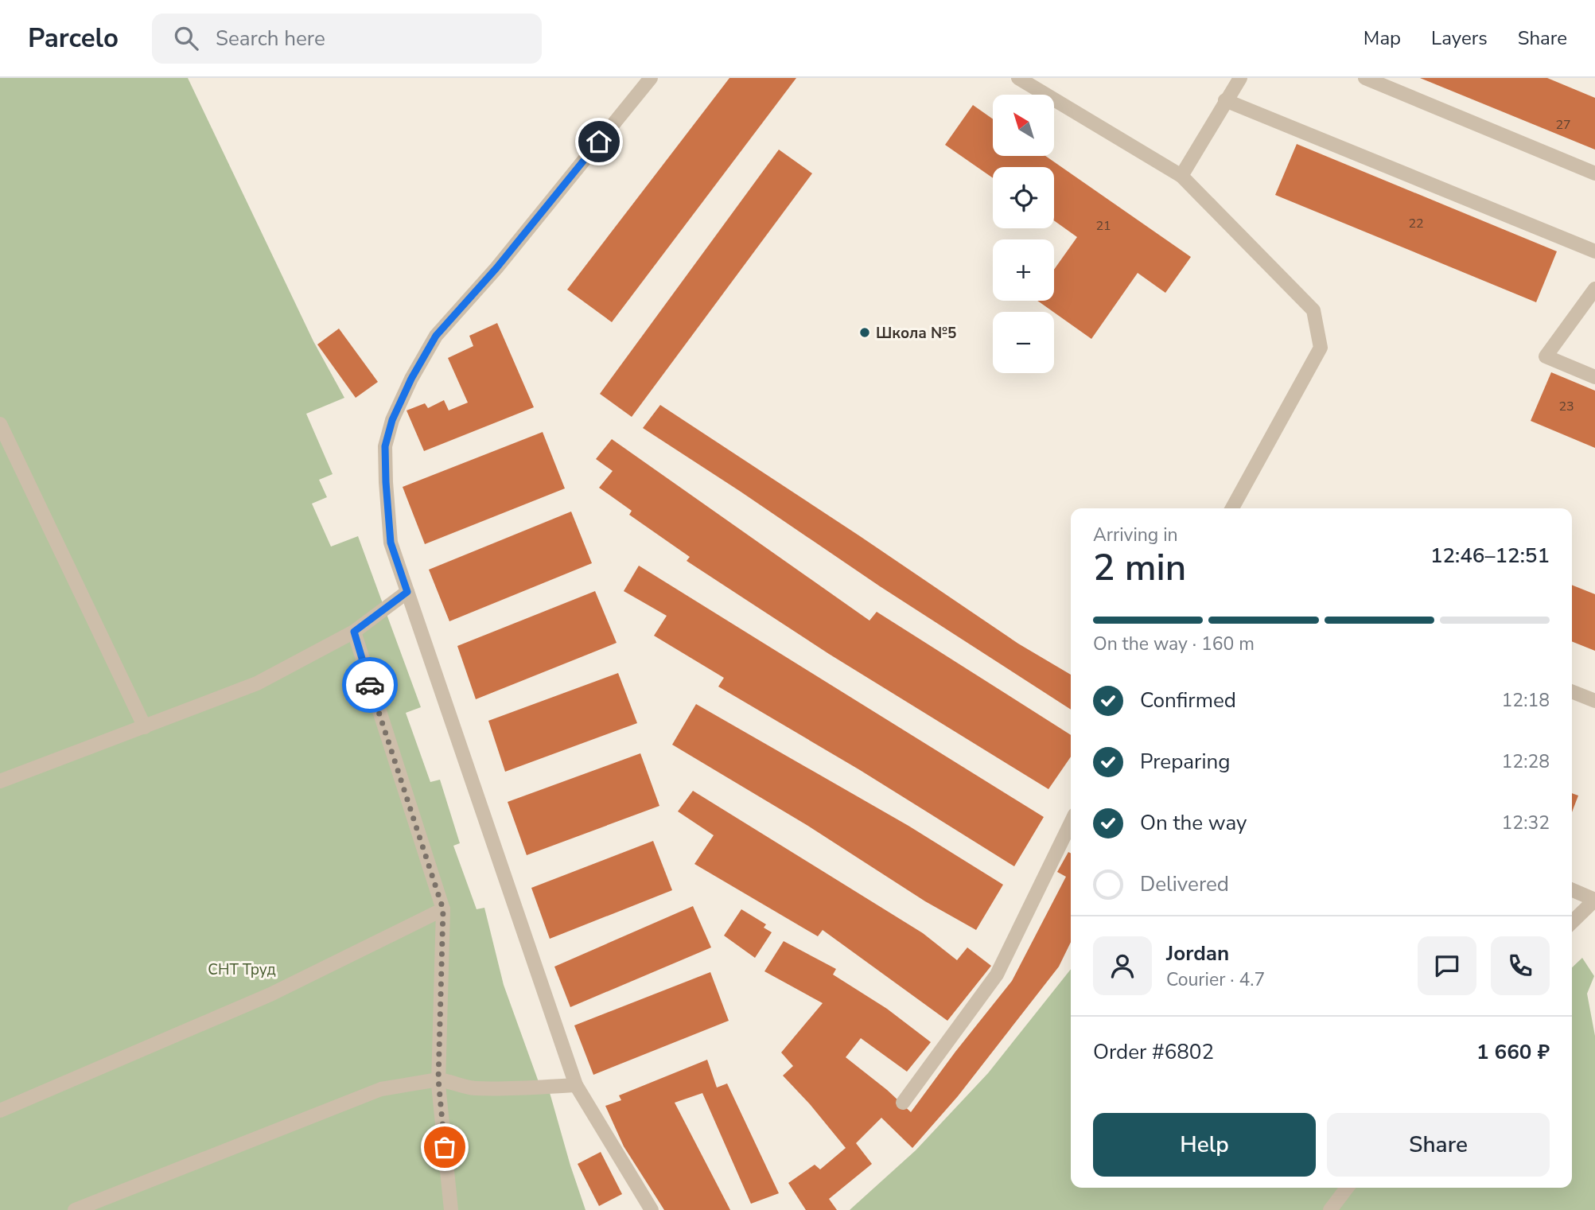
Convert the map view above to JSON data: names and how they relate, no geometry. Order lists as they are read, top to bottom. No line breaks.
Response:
{"parks":["СНТ Труд"],"places":["Школа №5"],"house_numbers":["27","22","21","23"],"north":"top left","page":{"header":"Parcelo","search":"Search here","nav":["Map","Layers","Share"],"map_buttons":["+","−"],"heading":["2 min","Arriving in","12:46–12:51"],"panel":["Jordan","Courier · 4.7","Order #6802","1 660 ₽"],"bar":"On the way · 160 m","list":[["Confirmed","12:18"],["Preparing","12:28"],["On the way","12:32"],"Delivered"],"buttons":["Help","Share"]}}
